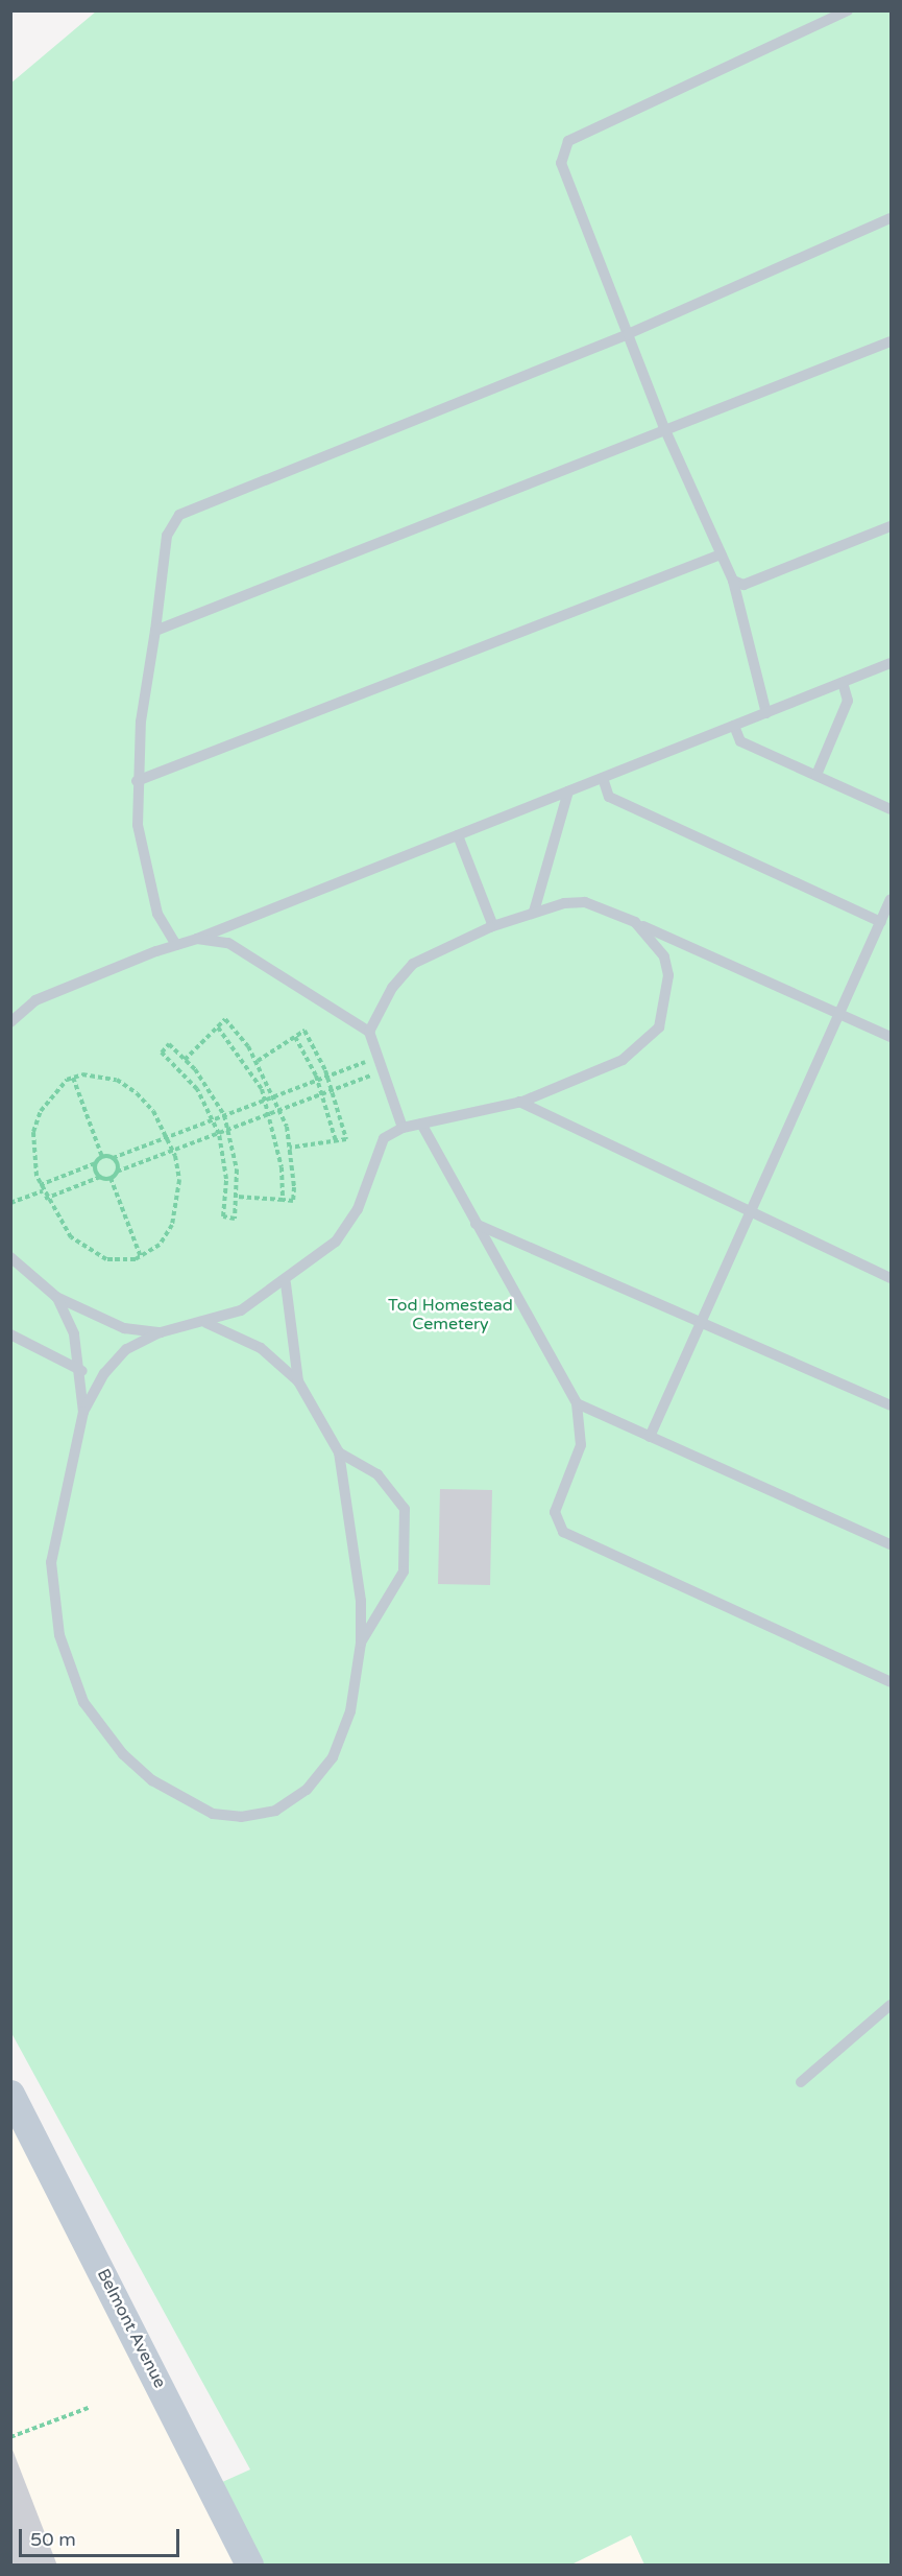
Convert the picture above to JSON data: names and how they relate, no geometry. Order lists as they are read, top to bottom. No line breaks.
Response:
{"streets":{"main road":["Belmont Avenue"]},"parks":["Tod Homestead Cemetery"],"scale_bar":"50 m"}
